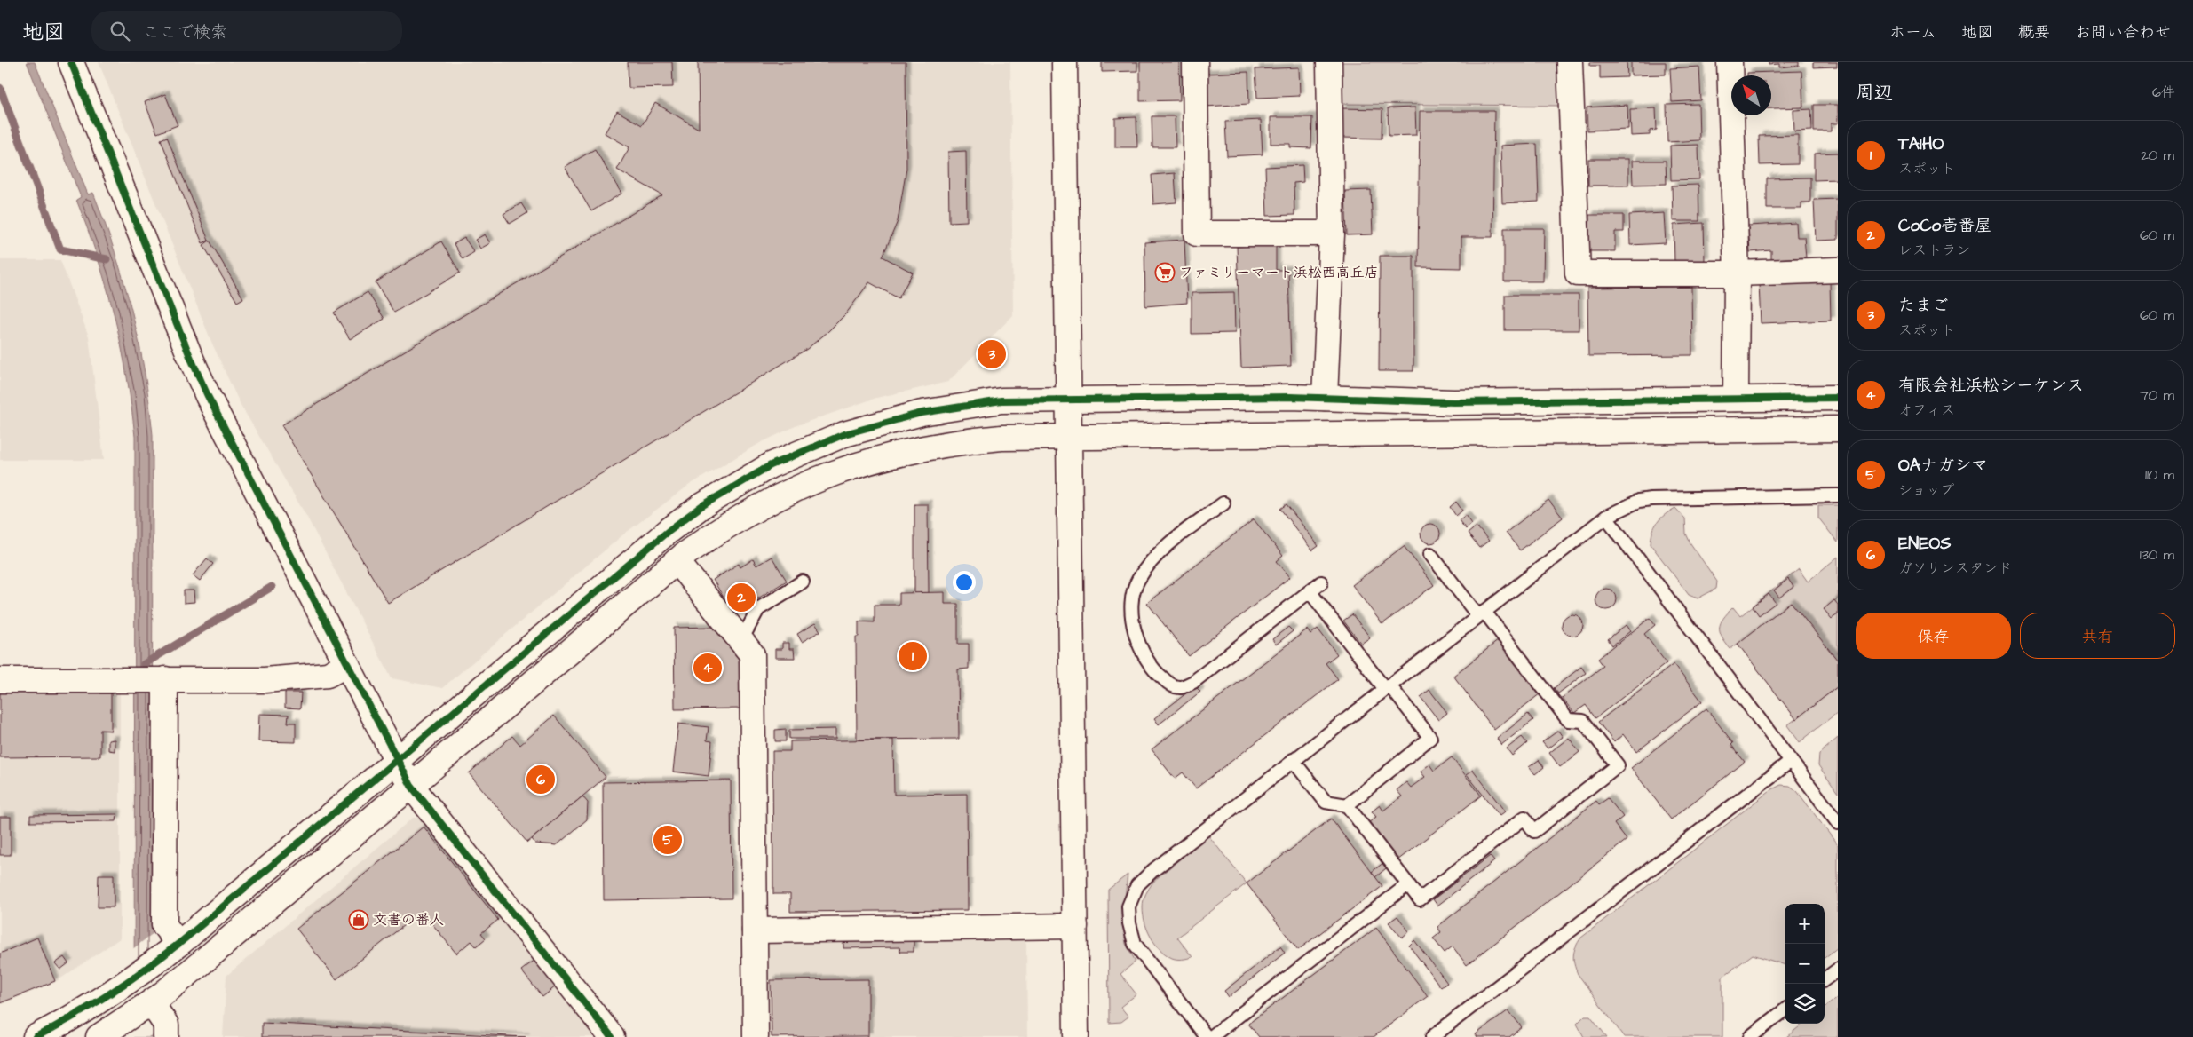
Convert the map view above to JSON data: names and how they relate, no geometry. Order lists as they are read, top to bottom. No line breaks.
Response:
{"places":{"supermarket":["ファミリーマート浜松西高丘店"],"shop":["文書の番人"]},"north":"top left","page":{"header":"地図","search":"ここで検索","nav":["ホーム","地図","概要","お問い合わせ"],"heading":["周辺","6件"],"list":[{"mark":"1","name":"TAIHO","note":"スポット","value":"20 m"},{"mark":"2","name":"CoCo壱番屋","note":"レストラン","value":"60 m"},{"mark":"3","name":"たまご","note":"スポット","value":"60 m"},{"mark":"4","name":"有限会社浜松シーケンス","note":"オフィス","value":"70 m"},{"mark":"5","name":"OAナガシマ","note":"ショップ","value":"110 m"},{"mark":"6","name":"ENEOS","note":"ガソリンスタンド","value":"130 m"}],"pins":["3","2","1","4","6","5"],"buttons":["保存","共有"],"map_buttons":["+","−"]}}
